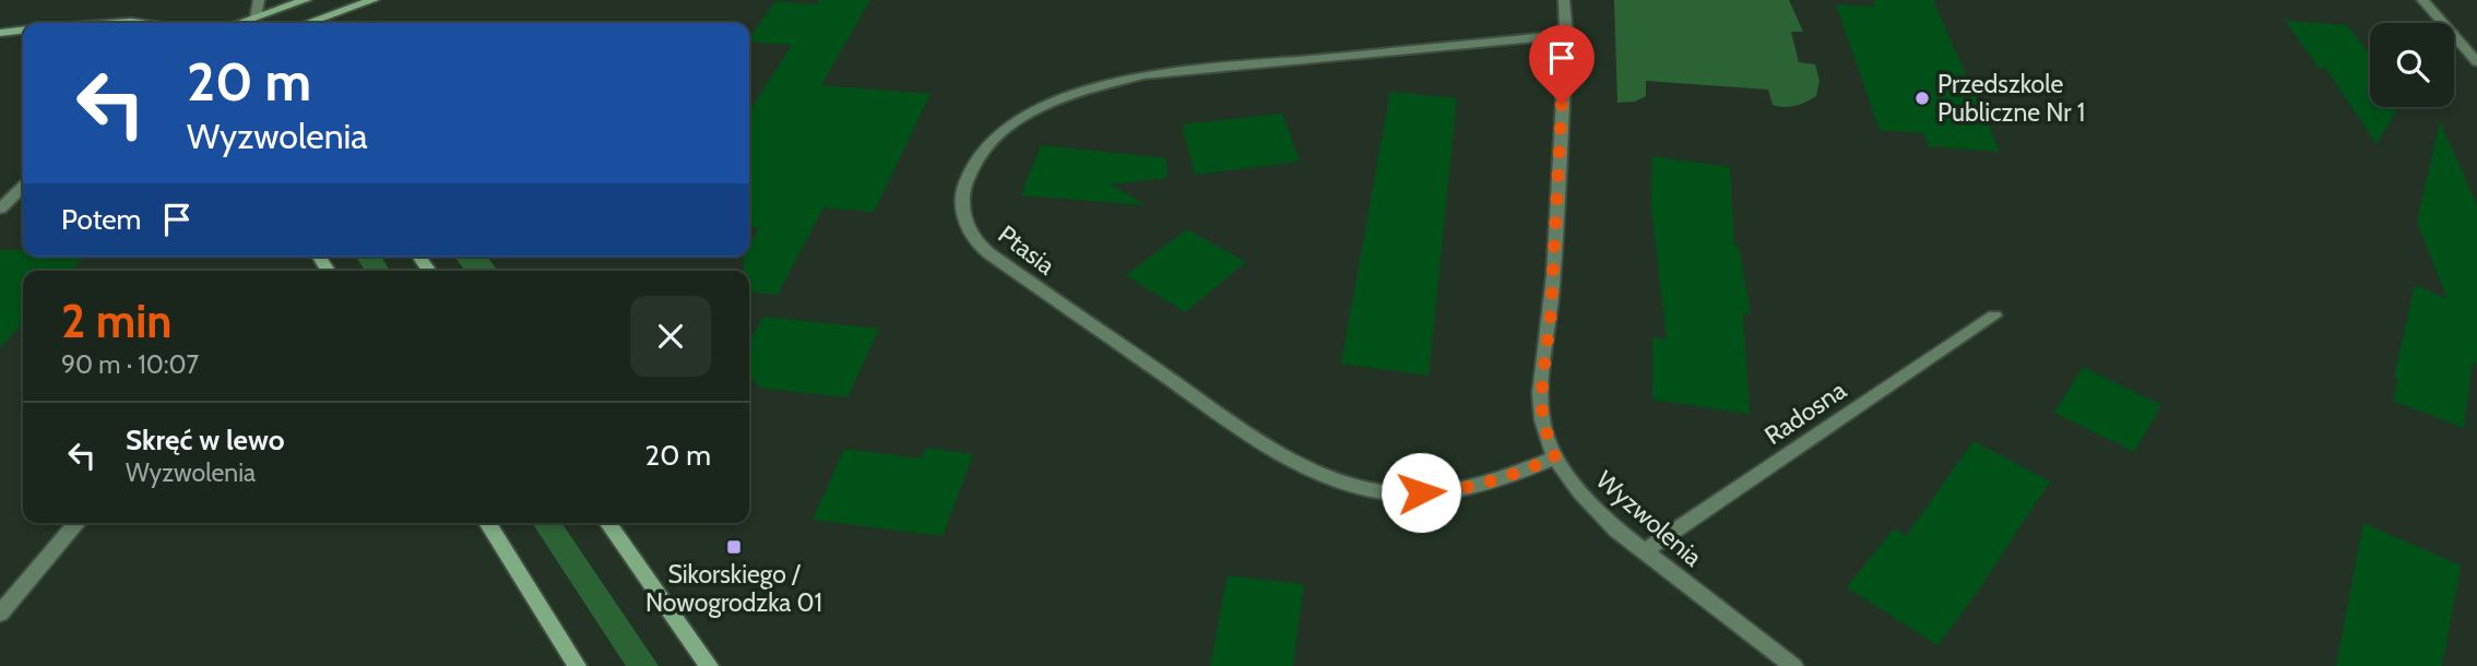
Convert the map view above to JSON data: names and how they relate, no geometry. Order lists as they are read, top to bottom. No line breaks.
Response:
{"streets":{"street":["Ptasia","Radosna","Wyzwolenia"]},"crossings":[["Ptasia","Wyzwolenia"],["Radosna","Wyzwolenia"]],"places":{"other":["Przedszkole Publiczne Nr 1"],"transit":["Sikorskiego / Nowogrodzka 01"]},"page":{"turn":["20 m","Wyzwolenia"],"then":"Potem","heading":["2 min","90 m · 10:07"],"list":[{"name":"Skręć w lewo","note":"Wyzwolenia","value":"20 m"}]}}
